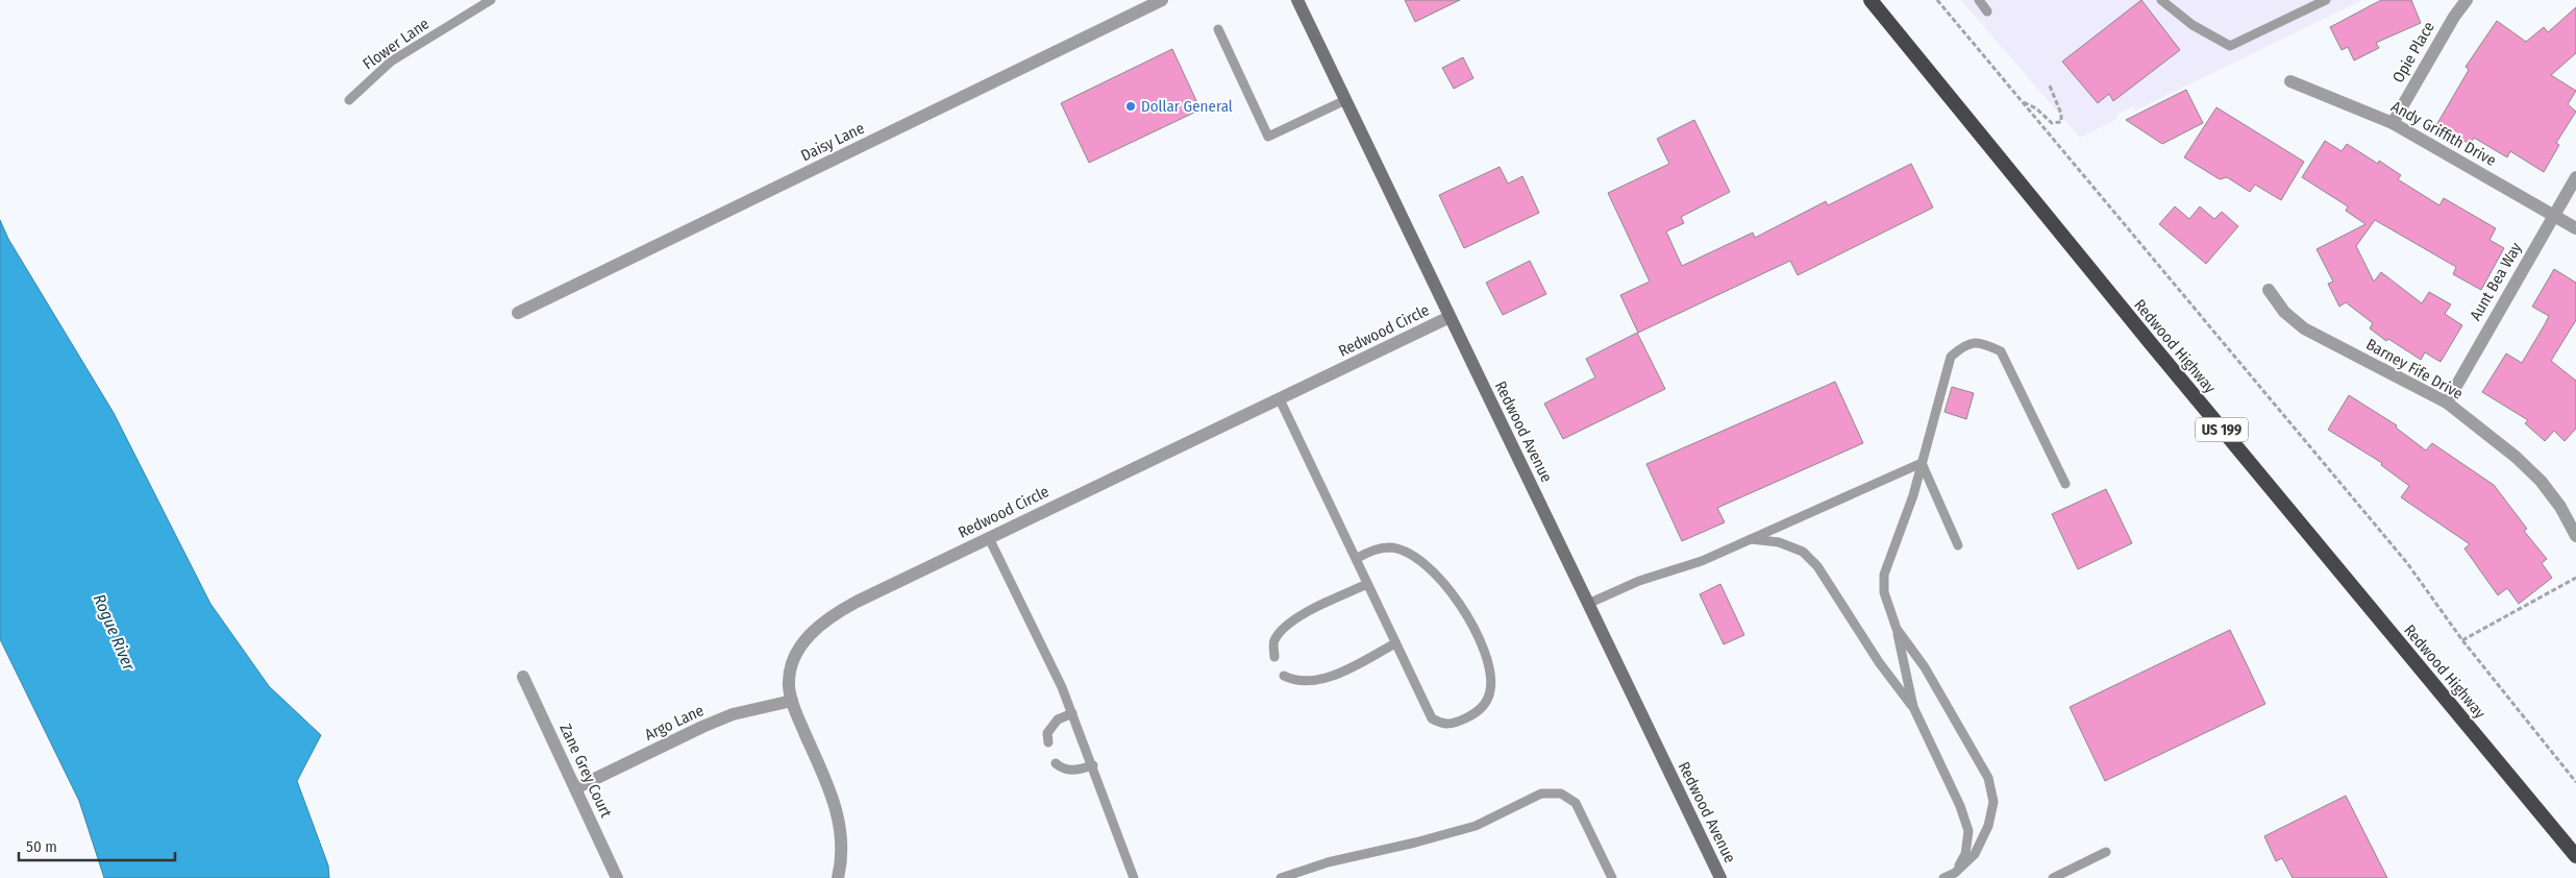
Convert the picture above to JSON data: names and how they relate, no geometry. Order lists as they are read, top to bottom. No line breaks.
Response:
{"streets":{"highway":["Redwood Highway","US 199"],"main road":["Redwood Avenue"],"street":["Opie Place","Andy Griffith Drive","Daisy Lane","Aunt Bea Way","Redwood Circle","Barney Fife Drive","Argo Lane","Zane Grey Court"],"lane":["Flower Lane"]},"crossings":[["Opie Place","Andy Griffith Drive"],["Andy Griffith Drive","Aunt Bea Way"],["Aunt Bea Way","Barney Fife Drive"],["Redwood Circle","Redwood Avenue"],["Redwood Circle","Argo Lane"],["Argo Lane","Zane Grey Court"]],"water":["Rogue River"],"places":["Dollar General"],"scale_bar":"50 m"}
